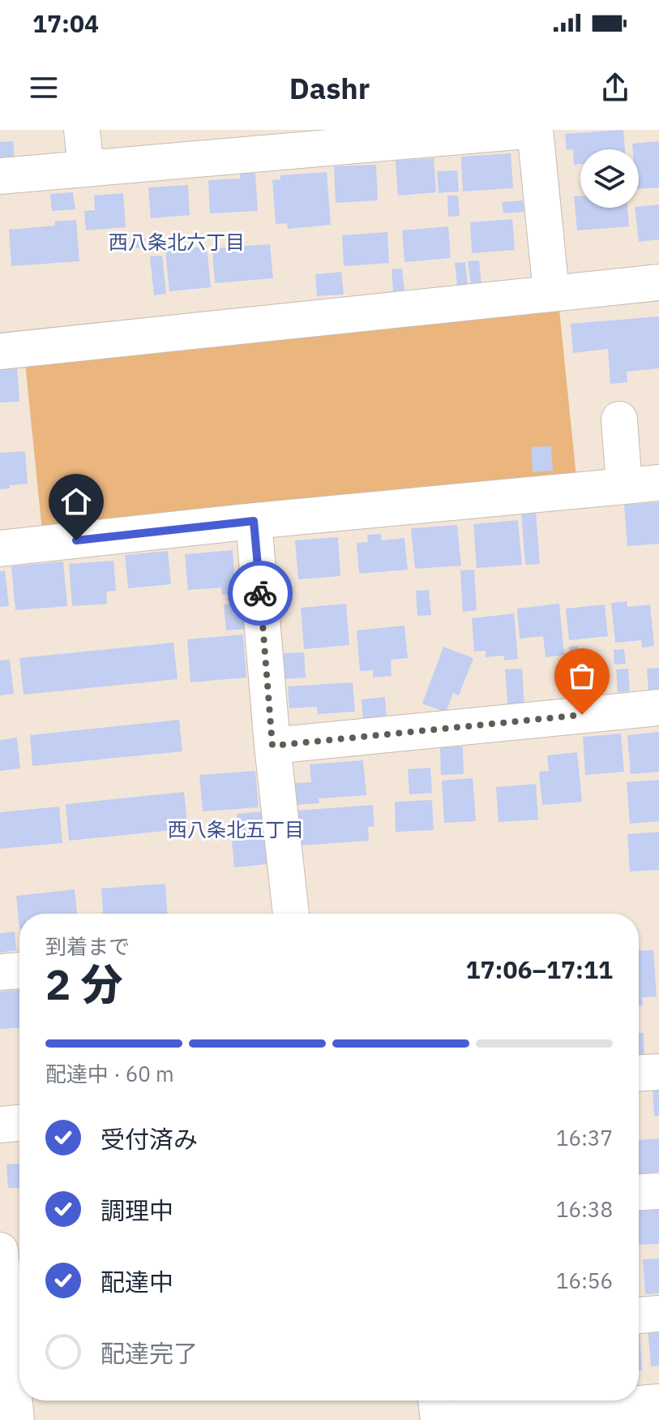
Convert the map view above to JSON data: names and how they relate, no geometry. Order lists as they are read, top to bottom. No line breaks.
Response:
{"districts":["西八条北六丁目","西八条北五丁目"],"page":{"status":"17:04","header":"Dashr","heading":["2 分","到着まで","17:06–17:11"],"bar":"配達中 · 60 m","list":[["受付済み","16:37"],["調理中","16:38"],["配達中","16:56"],"配達完了"]}}
